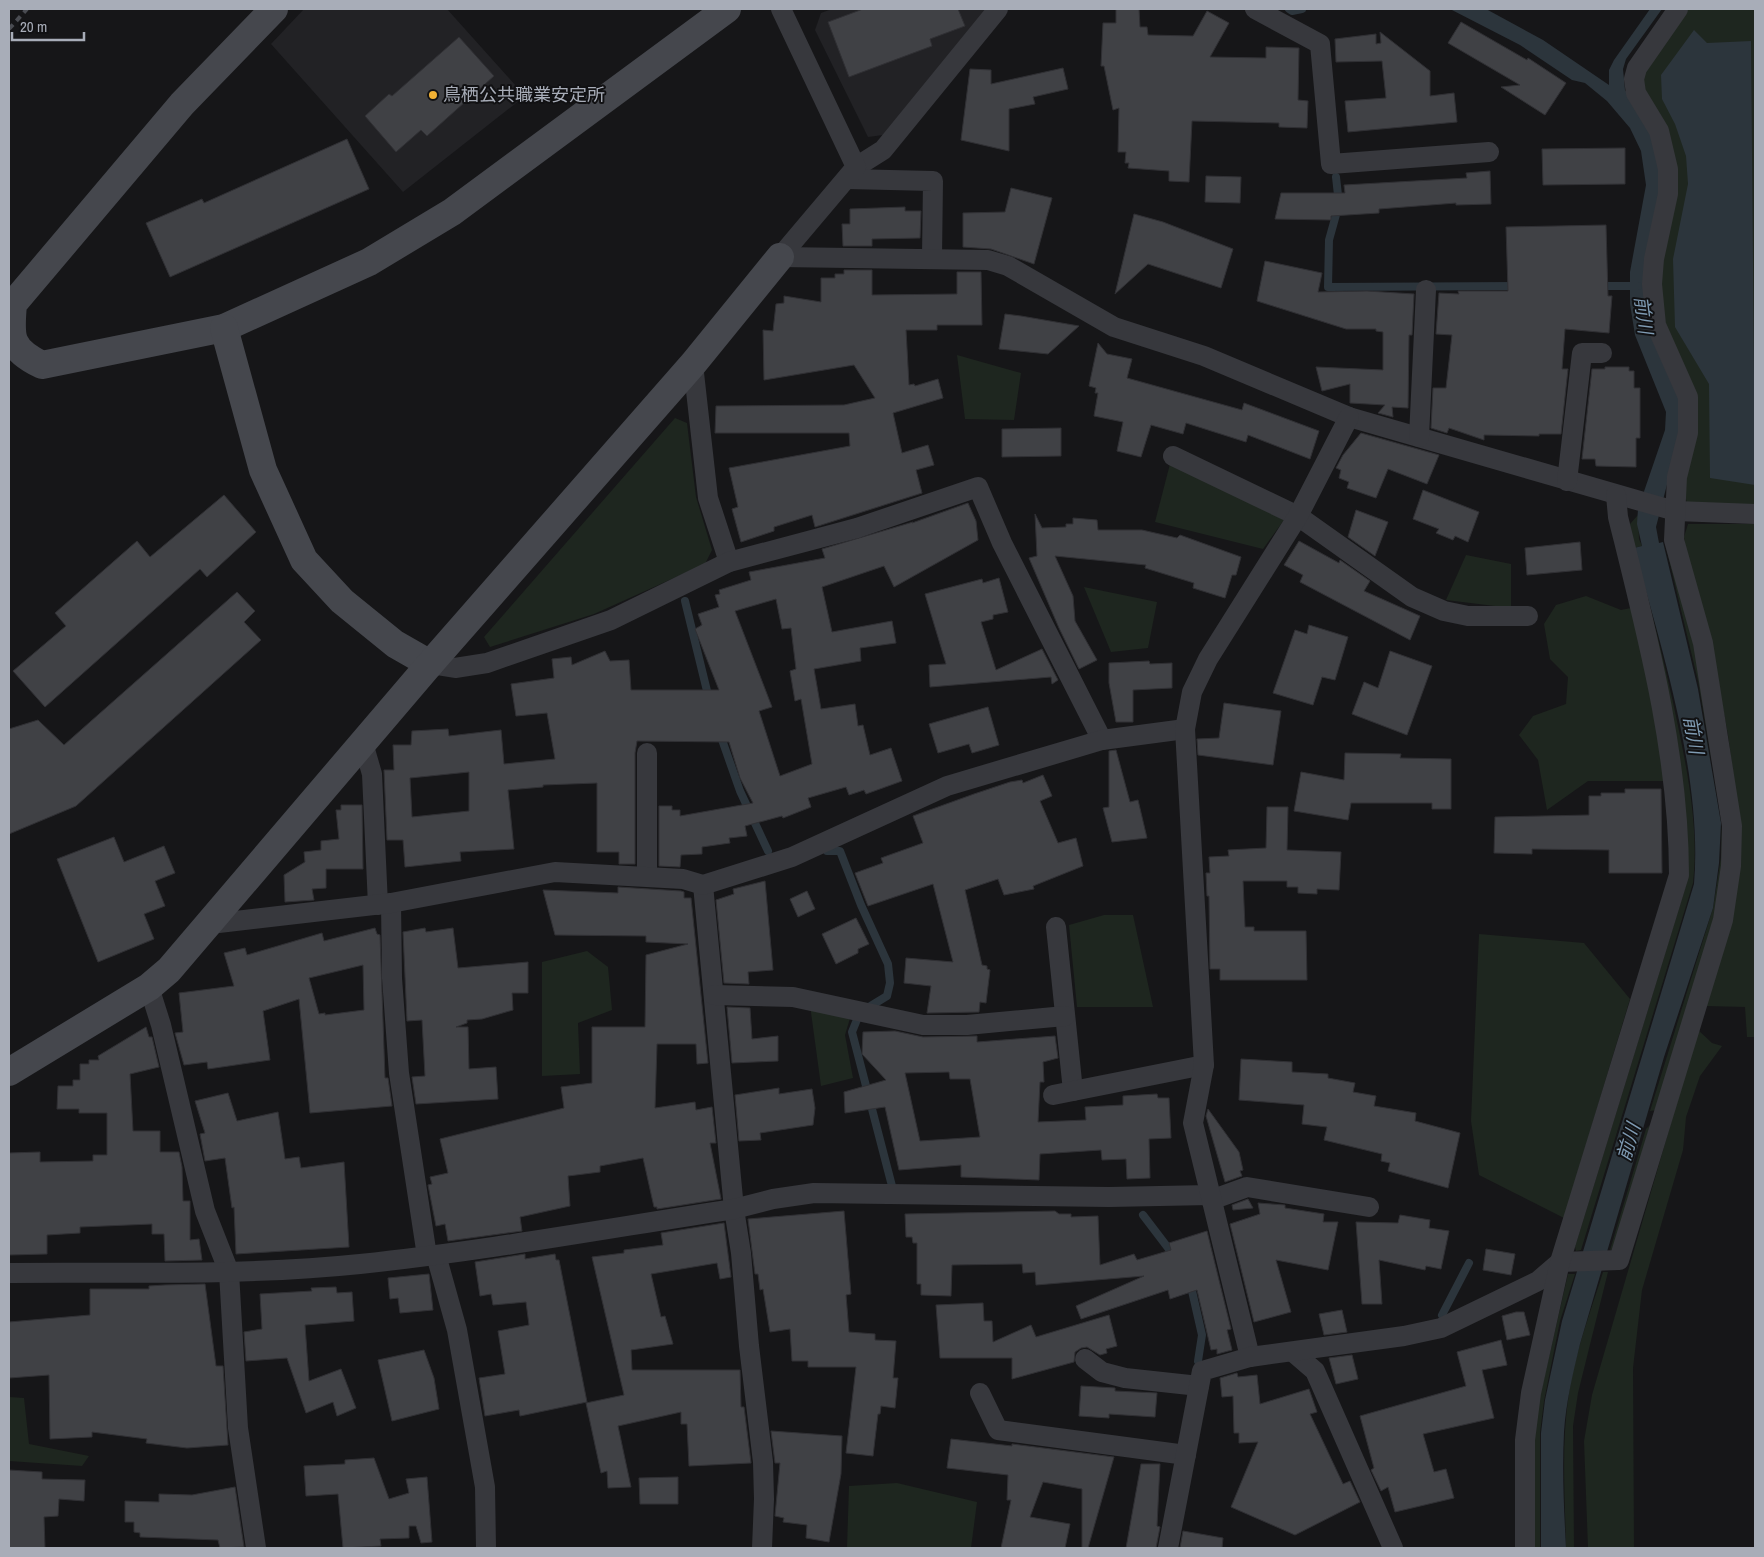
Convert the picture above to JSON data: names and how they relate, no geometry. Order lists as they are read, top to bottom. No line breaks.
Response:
{"water":["前川"],"places":["鳥栖公共職業安定所"],"scale_bar":"20 m"}
